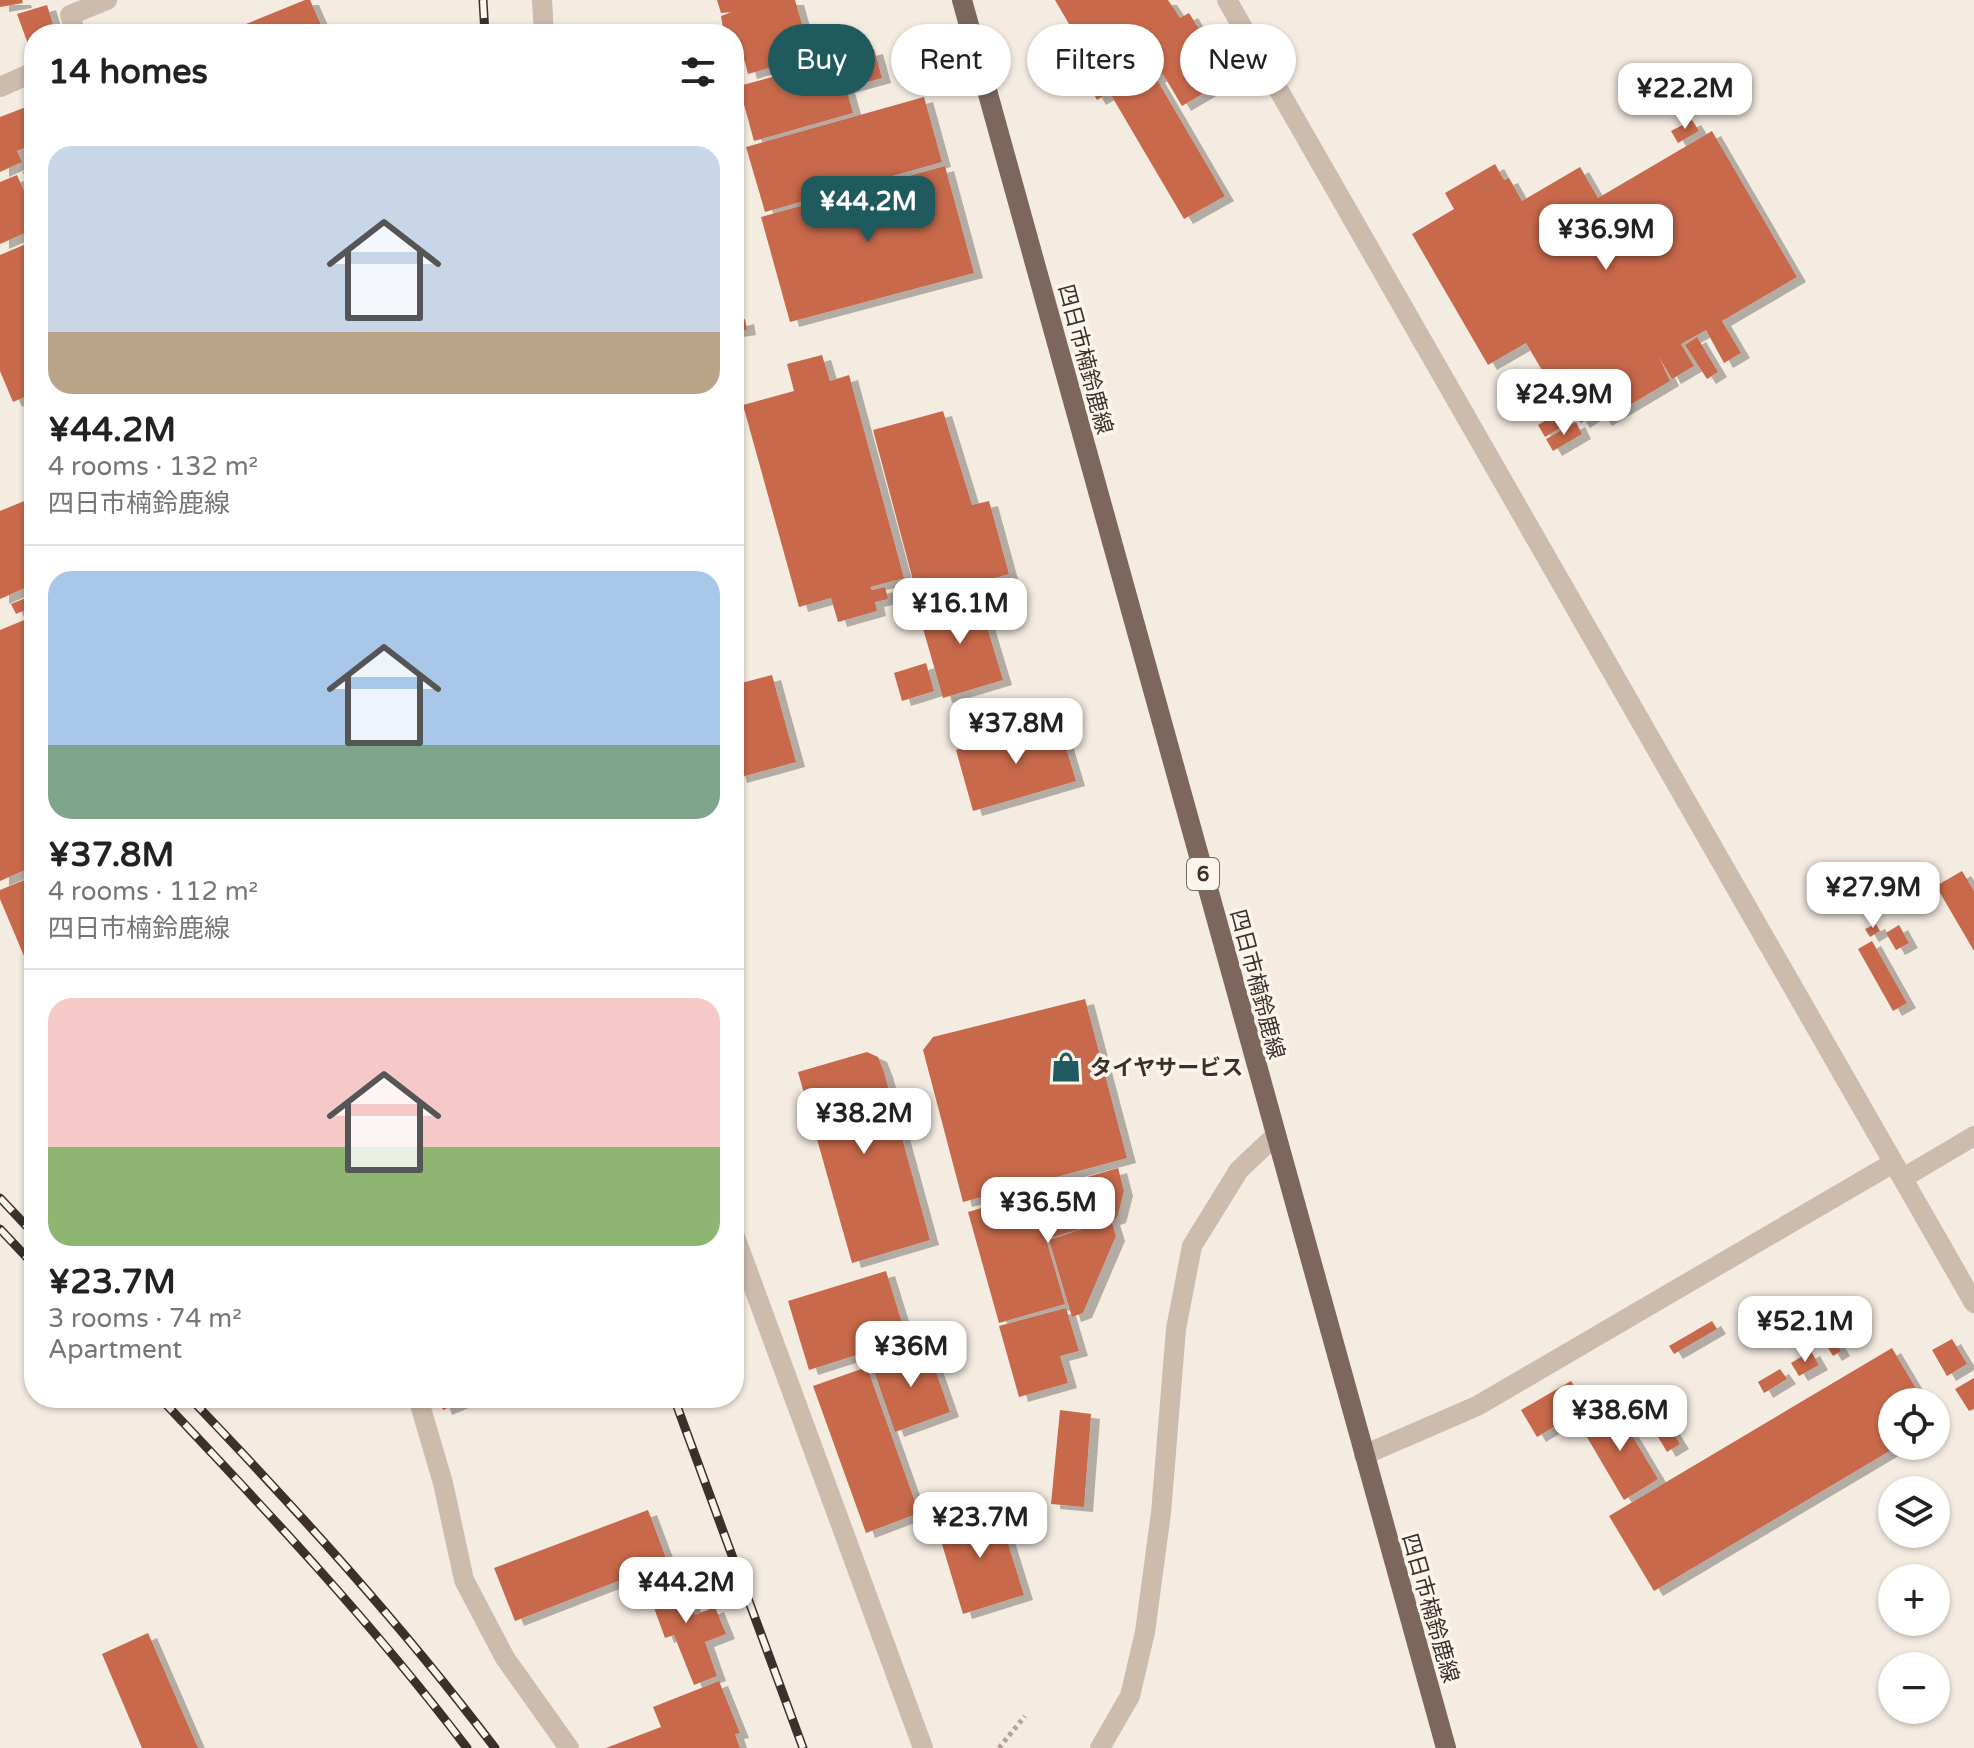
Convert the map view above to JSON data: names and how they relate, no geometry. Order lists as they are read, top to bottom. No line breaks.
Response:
{"streets":{"main road":["四日市楠鈴鹿線","6"]},"places":{"shop":["タイヤサービス"]},"page":{"chip":["Buy","Rent","Filters","New"],"heading":"14 homes","price":["¥22.2M","¥44.2M","¥36.9M","¥24.9M","¥16.1M","¥37.8M","¥27.9M","¥38.2M","¥36.5M","¥52.1M","¥36M","¥38.6M","¥23.7M","¥44.2M"],"list":[{"name":"¥44.2M","note":"4 rooms · 132 m² · 四日市楠鈴鹿線"},{"name":"¥37.8M","note":"4 rooms · 112 m² · 四日市楠鈴鹿線"},{"name":"¥23.7M","note":"3 rooms · 74 m² · Apartment"}],"map_buttons":["+","−"]}}
